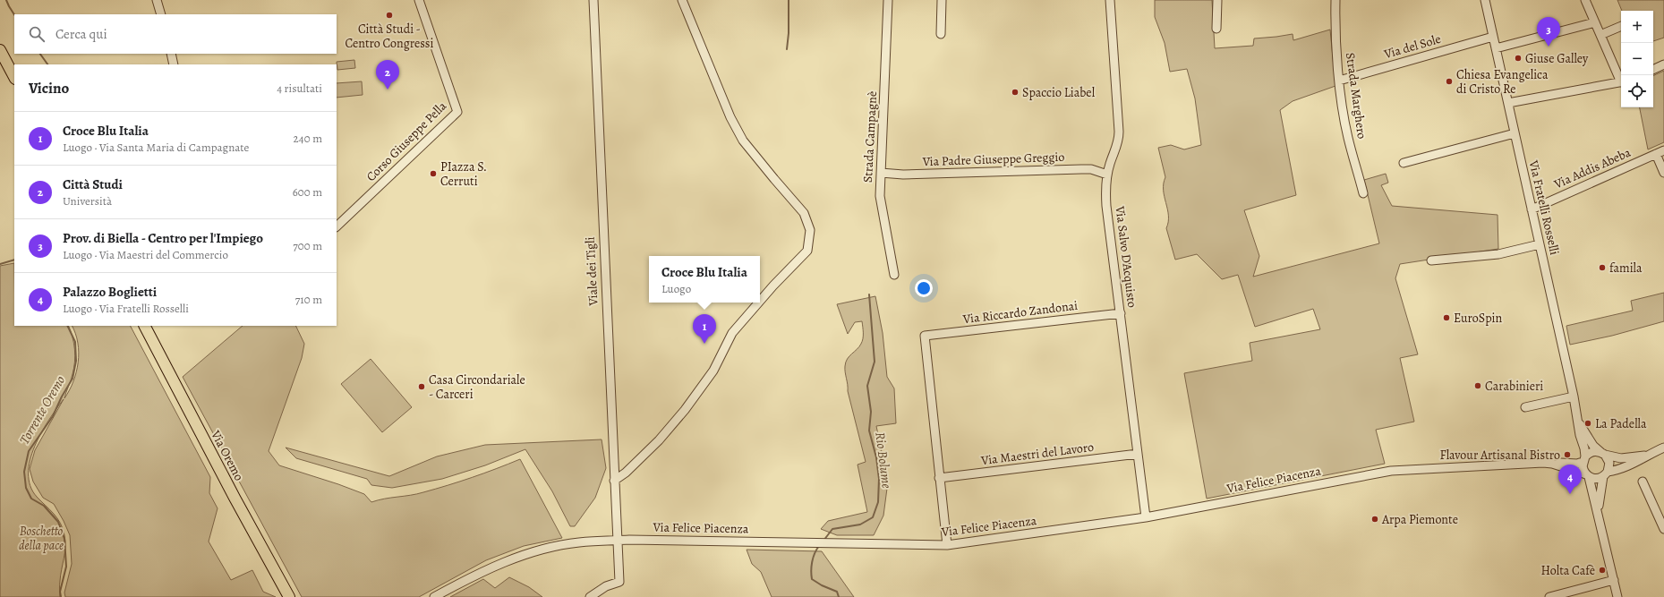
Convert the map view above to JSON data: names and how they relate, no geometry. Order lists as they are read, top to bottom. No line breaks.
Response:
{"streets":{"main road":["Via Oremo"],"street":["Via del Sole","Strada Marghero","Strada Campagnè","Corso Giuseppe Pella","Via Padre Giuseppe Greggio","Via Addis Abeba","Via Fratelli Rosselli","Via Salvo D'Acquisto","Viale dei Tigli","Via Riccardo Zandonai","Via Maestri del Lavoro","Via Felice Piacenza"]},"crossings":[["Via del Sole","Strada Marghero"],["Via del Sole","Via Fratelli Rosselli"],["Strada Campagnè","Via Padre Giuseppe Greggio"],["Via Padre Giuseppe Greggio","Via Salvo D'Acquisto"],["Via Addis Abeba","Via Fratelli Rosselli"],["Via Fratelli Rosselli","Via Felice Piacenza"],["Via Salvo D'Acquisto","Via Riccardo Zandonai"],["Via Salvo D'Acquisto","Via Maestri del Lavoro"],["Via Salvo D'Acquisto","Via Felice Piacenza"],["Viale dei Tigli","Via Felice Piacenza"],["Via Riccardo Zandonai","Via Maestri del Lavoro"]],"water":["Torrente Oremo","Rio Bolume"],"parks":["Boschetto della pace"],"places":["Città Studi - Centro Congressi","Giuse Galley","Chiesa Evangelica di Cristo Re","Spaccio Liabel","PIazza S. Cerruti","famila","EuroSpin","Carabinieri","Casa Circondariale - Carceri","La Padella","Flavour Artisanal Bistro","Arpa Piemonte","Holta Cafè"],"page":{"map_buttons":["+","−"],"search":"Cerca qui","pins":["3","2","1","4"],"heading":["Vicino","4 risultati"],"list":[{"mark":"1","name":"Croce Blu Italia","note":"Luogo · Via Santa Maria di Campagnate","value":"240 m"},{"mark":"2","name":"Città Studi","note":"Università","value":"600 m"},{"mark":"3","name":"Prov. di Biella - Centro per l'Impiego","note":"Luogo · Via Maestri del Commercio","value":"700 m"},{"mark":"4","name":"Palazzo Boglietti","note":"Luogo · Via Fratelli Rosselli","value":"710 m"}],"popup":["Croce Blu Italia","Luogo"]}}
